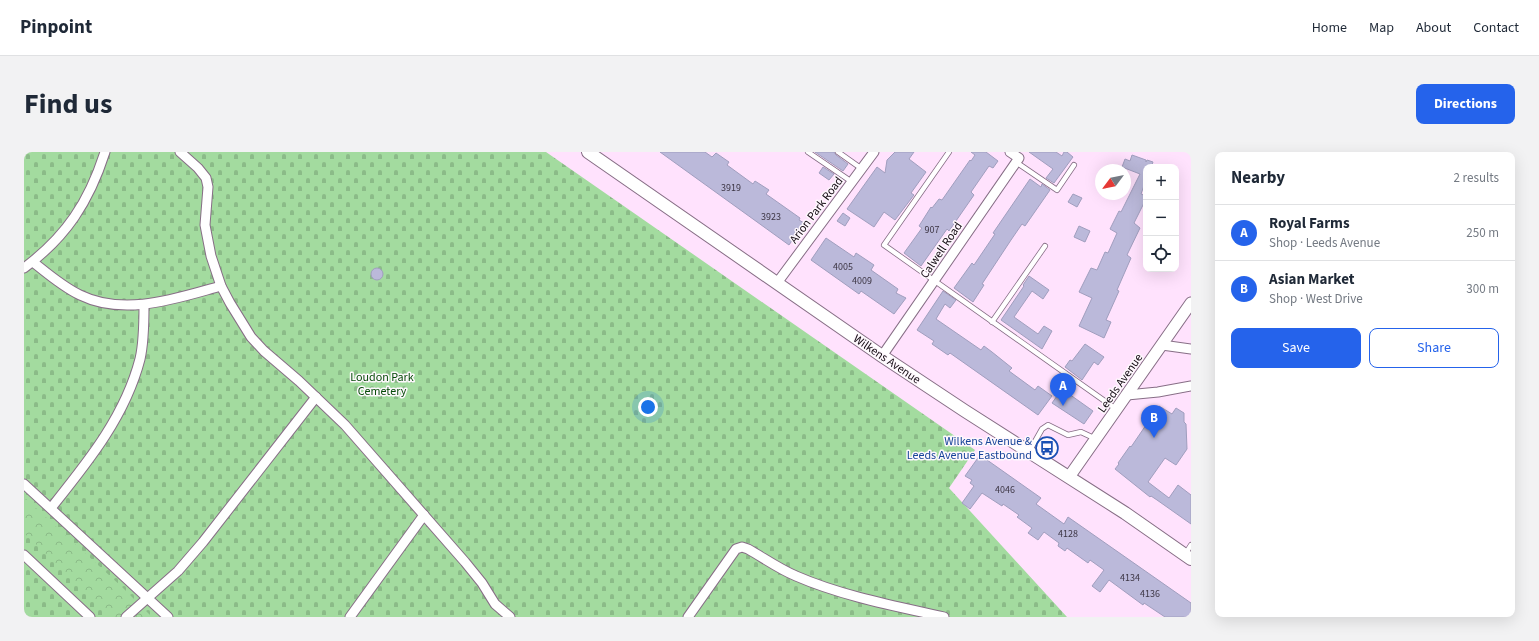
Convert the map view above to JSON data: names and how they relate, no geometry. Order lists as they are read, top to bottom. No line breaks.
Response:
{"streets":{"main road":["Wilkens Avenue"],"street":["Arion Park Road","Calwell Road","Leeds Avenue"]},"crossings":[["Arion Park Road","Wilkens Avenue"],["Calwell Road","Wilkens Avenue"],["Wilkens Avenue","Leeds Avenue"]],"parks":["Loudon Park Cemetery"],"places":{"bus stop":["Wilkens Avenue & Leeds Avenue Eastbound"]},"house_numbers":["3919","3923","907","4005","4009","4046","4128","4134","4136"],"north":"bottom left","page":{"header":"Pinpoint","nav":["Home","Map","About","Contact"],"title":"Find us","buttons":["Directions",["Save","Share"]],"heading":["Nearby","2 results"],"map_buttons":["+","−"],"list":[{"mark":"A","name":"Royal Farms","note":"Shop · Leeds Avenue","value":"250 m"},{"mark":"B","name":"Asian Market","note":"Shop · West Drive","value":"300 m"}],"pins":["A","B"]}}
